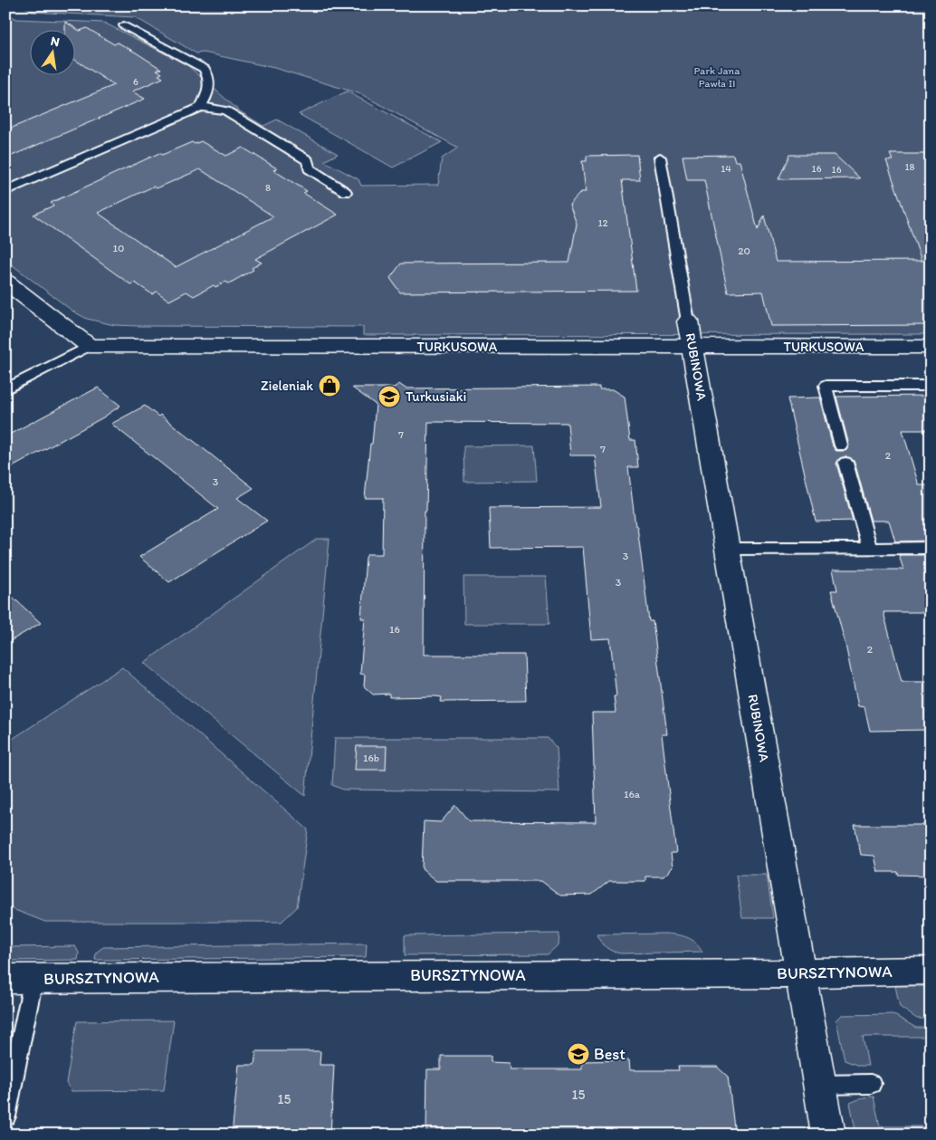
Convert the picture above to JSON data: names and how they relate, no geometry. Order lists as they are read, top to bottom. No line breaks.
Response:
{"streets":{"street":["TURKUSOWA","RUBINOWA","BURSZTYNOWA"]},"crossings":[["TURKUSOWA","RUBINOWA"],["RUBINOWA","BURSZTYNOWA"]],"parks":["Park Jana Pawła II"],"places":{"shop":["Zieleniak"],"school or university":["Turkusiaki","Best"]},"house_numbers":["6","18","14","16","16","8","12","10","20","7","7","2","3","3","3","16","2","16b","16a","15","15"],"north":"top"}
